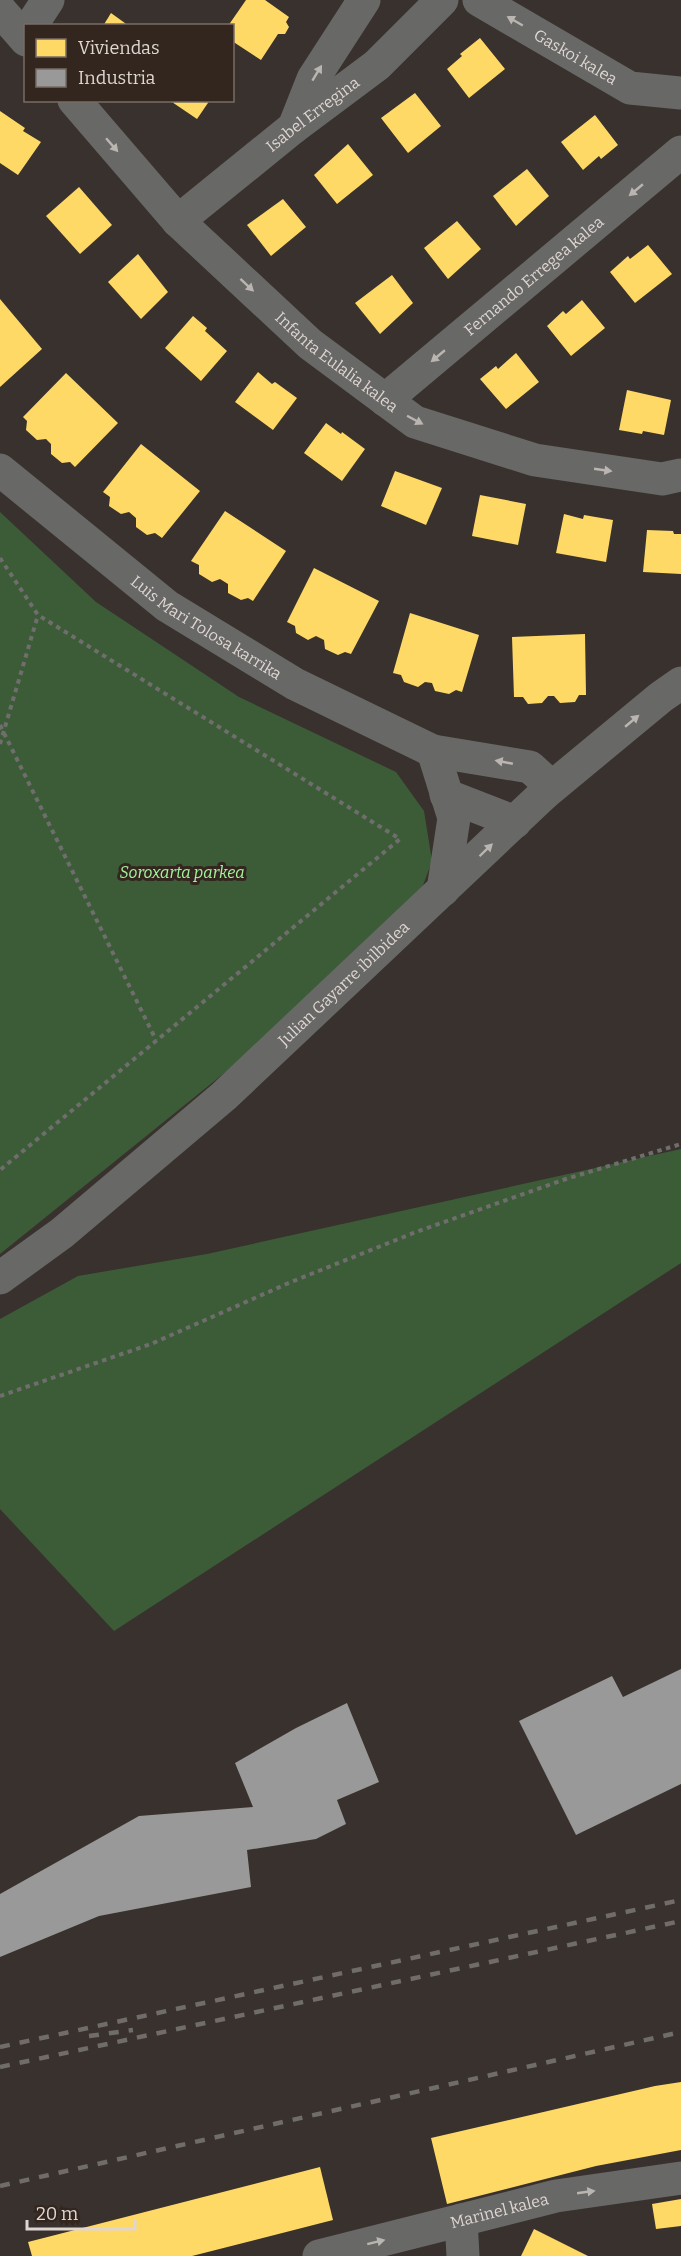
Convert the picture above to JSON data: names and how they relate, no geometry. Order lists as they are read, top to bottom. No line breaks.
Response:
{"streets":{"street":["Gaskoi kalea","Isabel Erregina","Fernando Erregea kalea","Infanta Eulalia kalea","Luis Mari Tolosa karrika","Julian Gayarre ibilbidea","Marinel kalea"]},"crossings":[["Isabel Erregina","Infanta Eulalia kalea"],["Fernando Erregea kalea","Infanta Eulalia kalea"],["Luis Mari Tolosa karrika","Julian Gayarre ibilbidea"]],"one_way":["Gaskoi kalea","Fernando Erregea kalea","Infanta Eulalia kalea","Marinel kalea"],"parks":["Soroxarta parkea"],"legend":["Viviendas","Industria"],"scale_bar":"20 m"}
